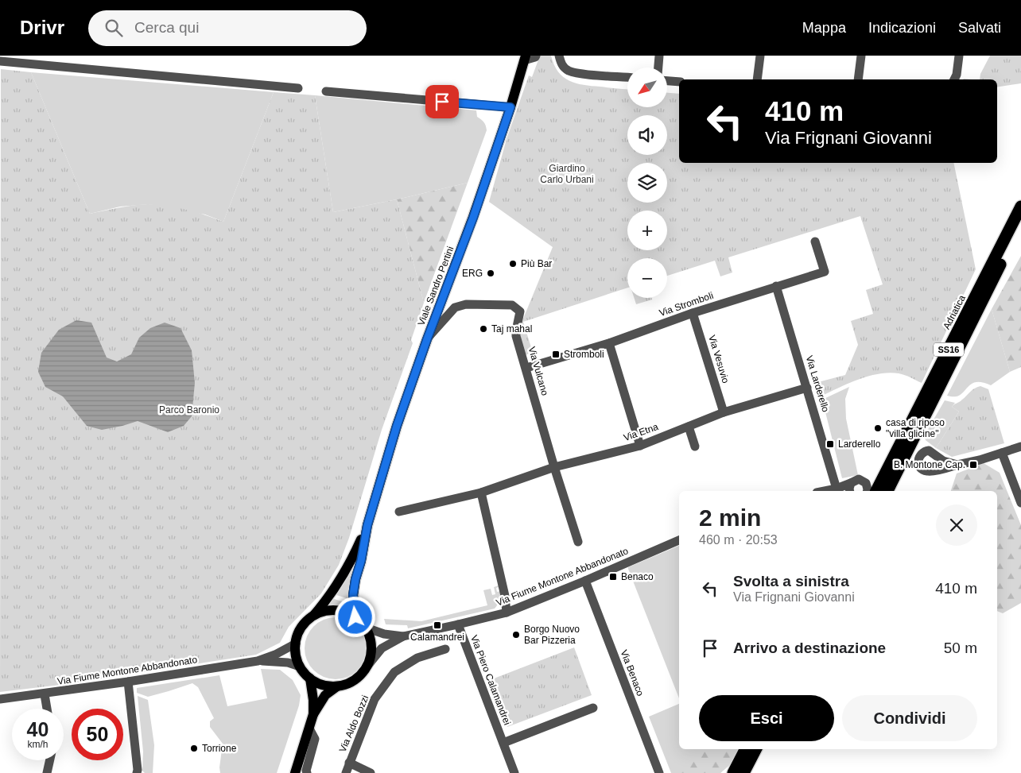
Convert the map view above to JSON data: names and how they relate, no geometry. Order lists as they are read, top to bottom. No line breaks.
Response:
{"streets":{"highway":["Adriatica","SS16"],"main road":["Viale Sandro Pertini"],"street":["Via Stromboli","Via Vesuvio","Via Vulcano","Via Larderello","Via Etna","Via Fiume Montone Abbandonato","Via Benaco","Via Piero Calamandrei","Via Aldo Bozzi"]},"crossings":[["Viale Sandro Pertini","Via Vulcano"],["Viale Sandro Pertini","Via Fiume Montone Abbandonato"],["Via Stromboli","Via Vesuvio"],["Via Stromboli","Via Vulcano"],["Via Stromboli","Via Larderello"],["Via Vesuvio","Via Etna"],["Via Vulcano","Via Etna"],["Via Larderello","Via Etna"],["Via Fiume Montone Abbandonato","Via Benaco"],["Via Fiume Montone Abbandonato","Via Piero Calamandrei"]],"parks":["Giardino Carlo Urbani","Parco Baronio"],"places":{"other":["Più Bar","ERG","Taj mahal","casa di riposo \"villa glicine\"","Borgo Nuovo Bar Pizzeria","Torrione"],"transit":["Stromboli","Larderello","B. Montone Cap.","Benaco","Calamandrei"]},"north":"bottom left","page":{"header":"Drivr","search":"Cerca qui","nav":["Mappa","Indicazioni","Salvati"],"map_buttons":["+","−"],"turn":["410 m","Via Frignani Giovanni"],"heading":["2 min","460 m · 20:53"],"list":[{"name":"Svolta a sinistra","note":"Via Frignani Giovanni","value":"410 m"},{"name":"Arrivo a destinazione","value":"50 m"}],"buttons":["Esci","Condividi"],"speed":"40 km/h","limit":"50"}}
